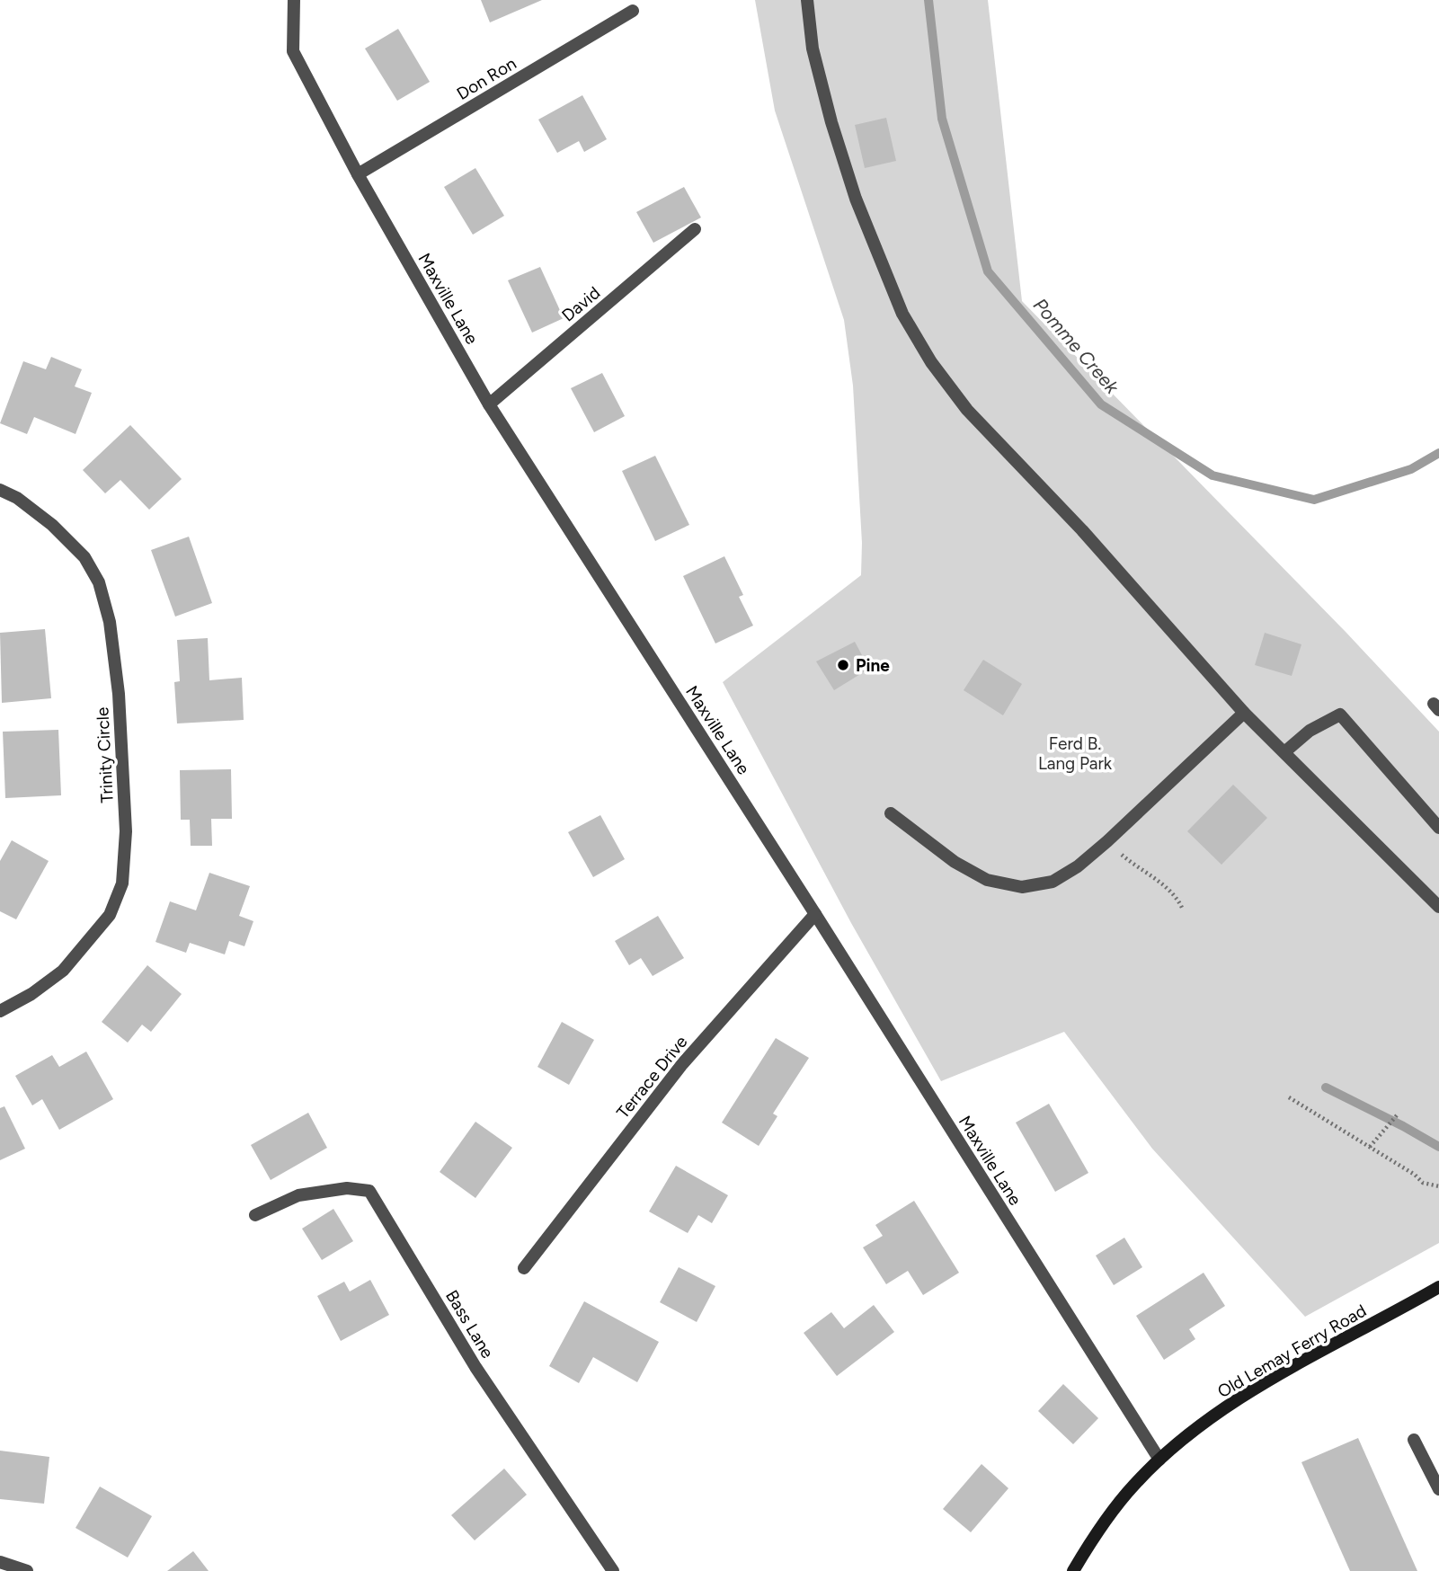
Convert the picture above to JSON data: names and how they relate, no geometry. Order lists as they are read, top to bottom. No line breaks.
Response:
{"streets":{"main road":["Old Lemay Ferry Road"],"street":["Don Ron","Maxville Lane","David","Trinity Circle","Terrace Drive","Bass Lane"]},"crossings":[["Don Ron","Maxville Lane"],["Maxville Lane","David"],["Maxville Lane","Terrace Drive"],["Maxville Lane","Old Lemay Ferry Road"]],"water":["Pomme Creek"],"parks":["Ferd B. Lang Park"],"places":["Pine"]}
